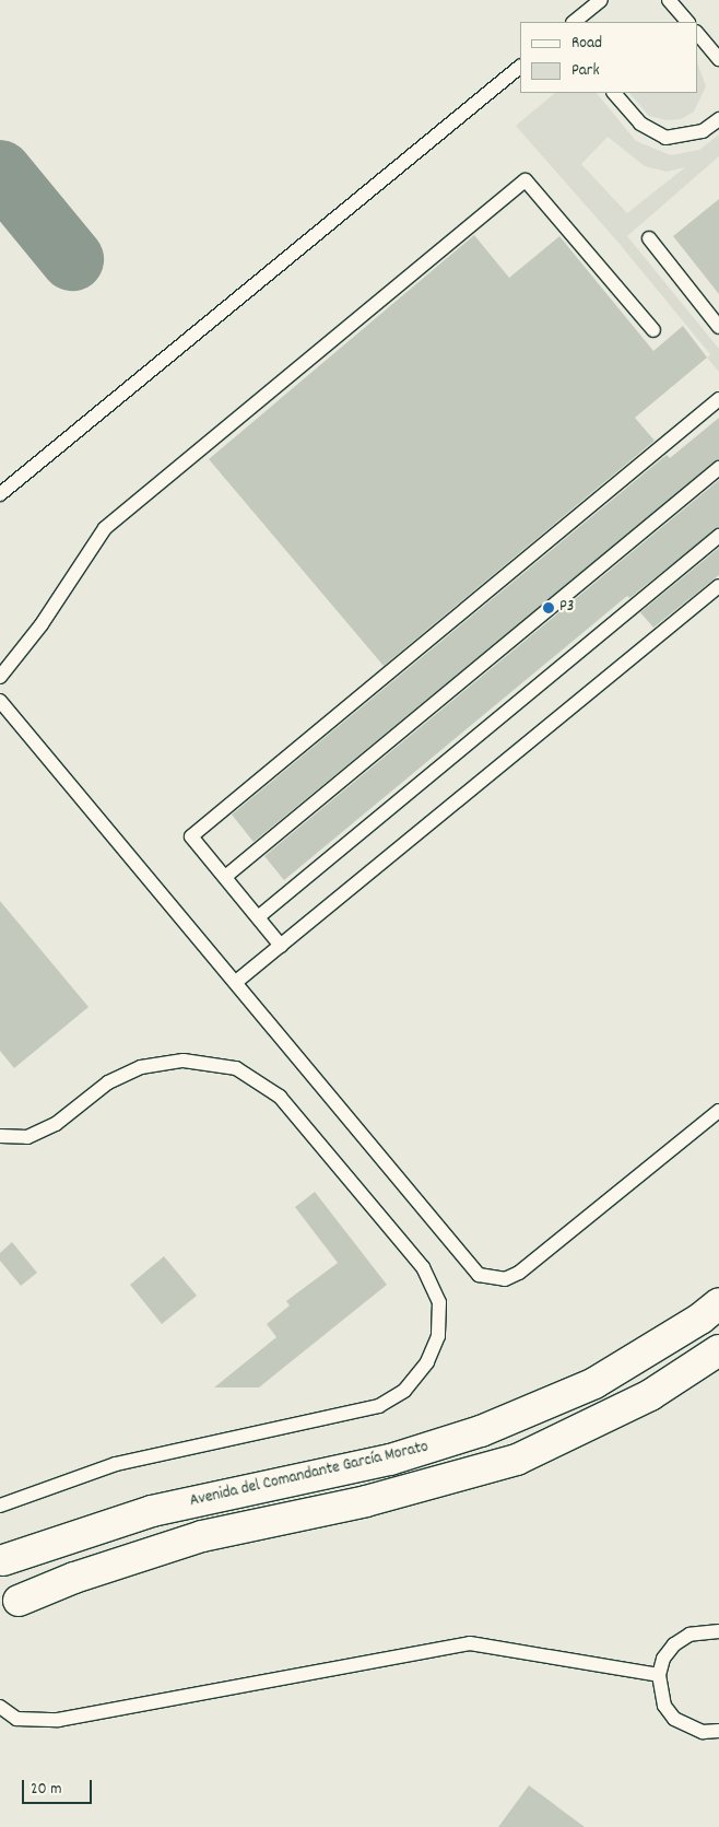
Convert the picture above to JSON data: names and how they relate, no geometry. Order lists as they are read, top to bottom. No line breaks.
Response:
{"streets":{"main road":["Avenida del Comandante García Morato"]},"places":["P3"],"legend":["Road","Park"],"scale_bar":"20 m"}
